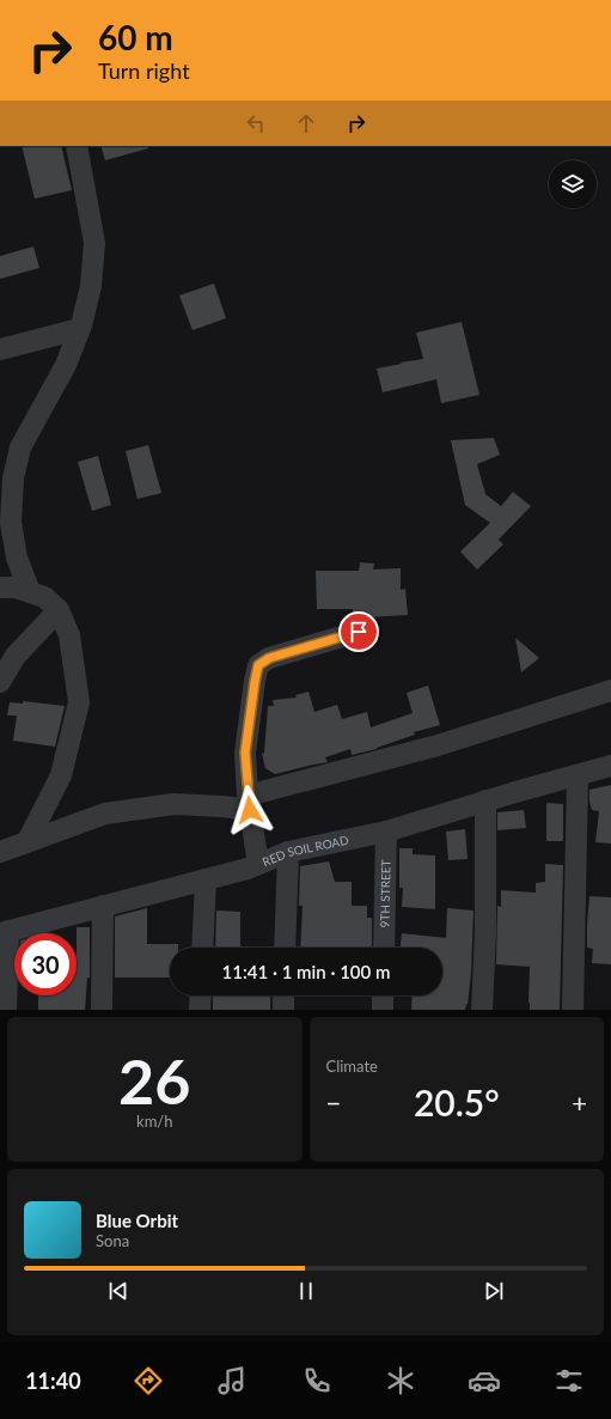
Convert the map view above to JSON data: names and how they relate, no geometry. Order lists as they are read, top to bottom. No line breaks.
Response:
{"streets":{"street":["RED SOIL ROAD","9TH STREET"]},"crossings":[["RED SOIL ROAD","9TH STREET"]],"page":{"turn":["60 m","Turn right"],"limit":"30","trip":"11:41 · 1 min · 100 m","tile":[["26","km/h"],"Climate"],"heat":["−","20.5°","+"],"song":["Blue Orbit","Sona"],"tabs":"11:40"}}
